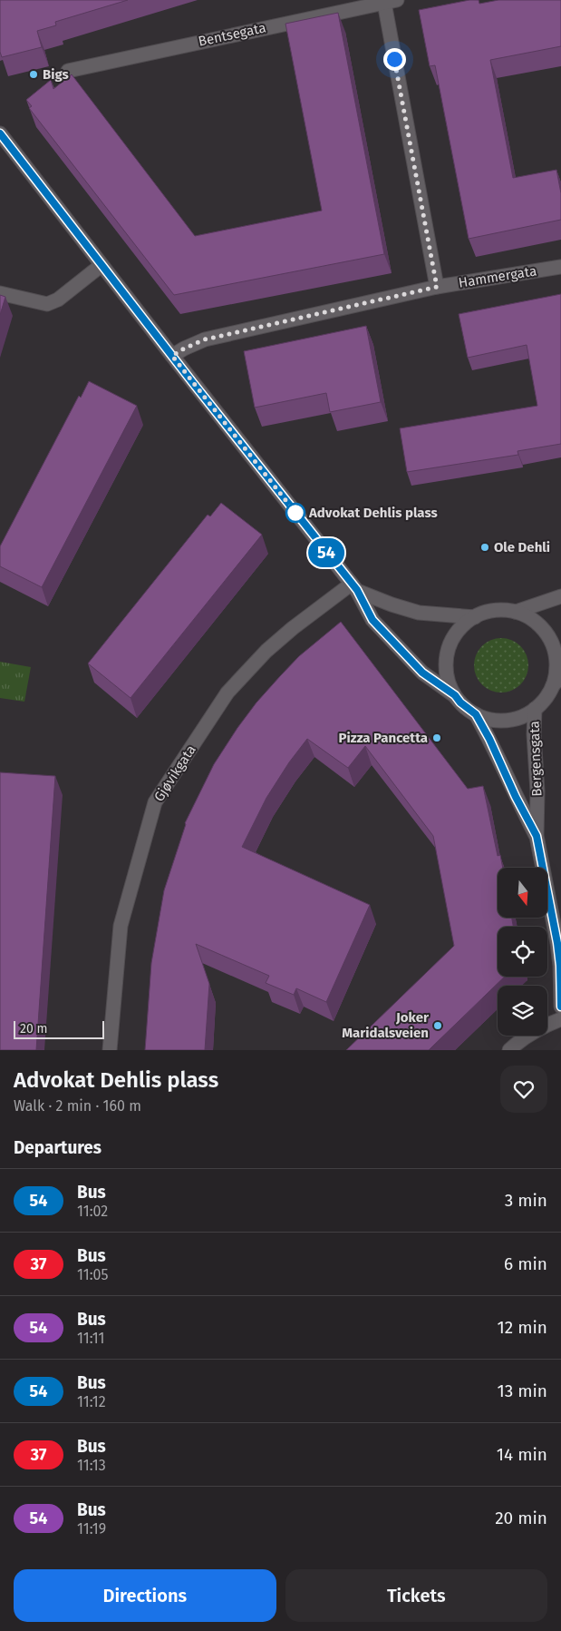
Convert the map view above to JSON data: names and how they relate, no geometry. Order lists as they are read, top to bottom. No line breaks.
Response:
{"streets":{"street":["Bentsegata","Hammergata","Bergensgata","Gjøvikgata"]},"places":["Bigs","Advokat Dehlis plass","Ole Dehli","Pizza Pancetta","Joker Maridalsveien"],"lines":["bus line 54"],"scale_bar":"20 m","north":"bottom","page":{"on_map":"54","scale":"20 m","heading":[["Advokat Dehlis plass","Walk · 2 min · 160 m"],"Departures"],"list":[{"mark":"54","name":"Bus","note":"11:02","value":"3 min"},{"mark":"37","name":"Bus","note":"11:05","value":"6 min"},{"mark":"54","name":"Bus","note":"11:11","value":"12 min"},{"mark":"54","name":"Bus","note":"11:12","value":"13 min"},{"mark":"37","name":"Bus","note":"11:13","value":"14 min"},{"mark":"54","name":"Bus","note":"11:19","value":"20 min"}],"buttons":["Directions","Tickets"]}}
